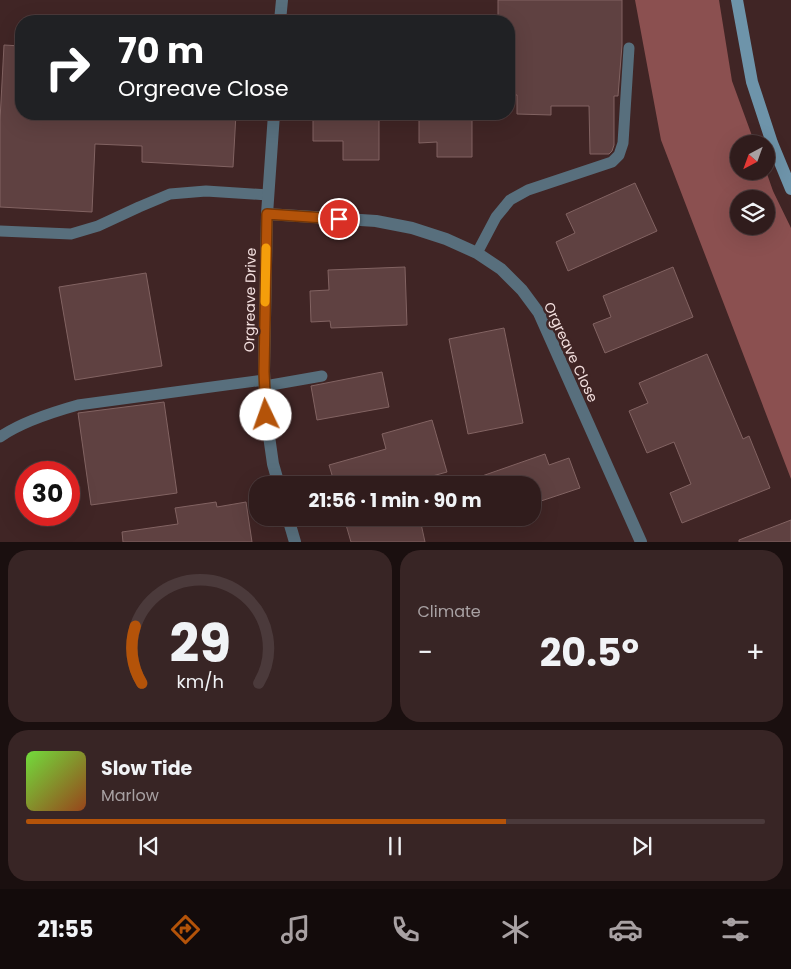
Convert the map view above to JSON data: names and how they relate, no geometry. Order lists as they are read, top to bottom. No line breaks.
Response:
{"streets":{"street":["Orgreave Drive","Orgreave Close"]},"crossings":[["Orgreave Drive","Orgreave Close"]],"north":"bottom left","page":{"turn":["70 m","Orgreave Close"],"limit":"30","trip":"21:56 · 1 min · 90 m","tile":"Climate","heat":["−","20.5°","+"],"song":["Slow Tide","Marlow"],"tabs":"21:55","gauge":["29","km/h"]}}
